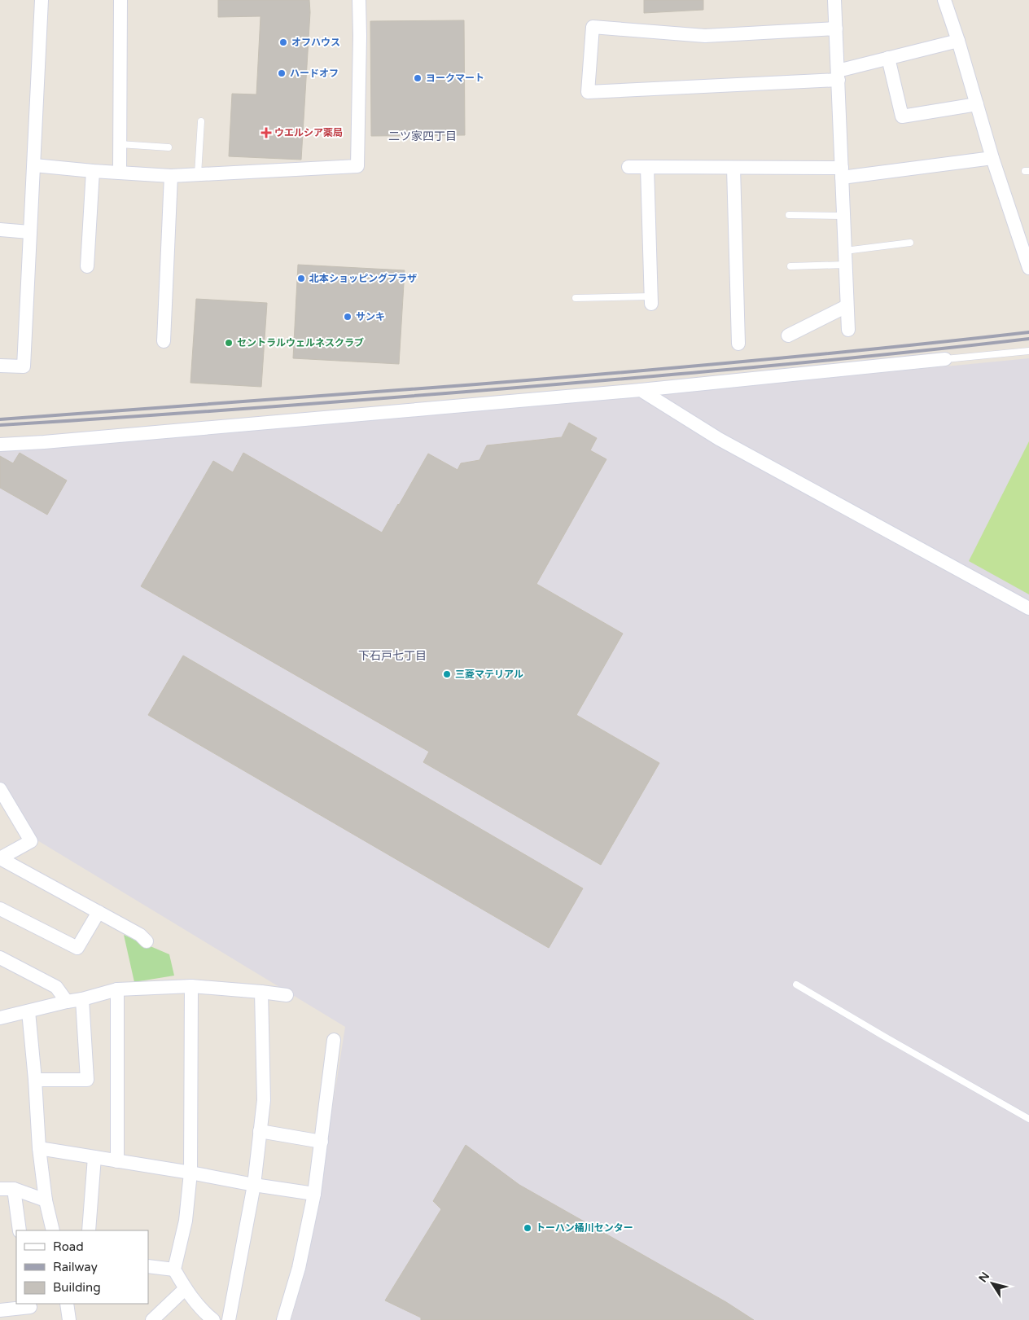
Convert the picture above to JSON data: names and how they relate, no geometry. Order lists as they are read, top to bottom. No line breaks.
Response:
{"districts":["二ツ家四丁目","下石戸七丁目"],"places":{"other":["オフハウス","ハードオフ","ヨークマート","北本ショッピングプラザ","サンキ","セントラルウェルネスクラブ","三菱マテリアル","トーハン桶川センター"],"health":["ウエルシア薬局"]},"legend":["Road","Railway","Building"],"north":"top left"}
